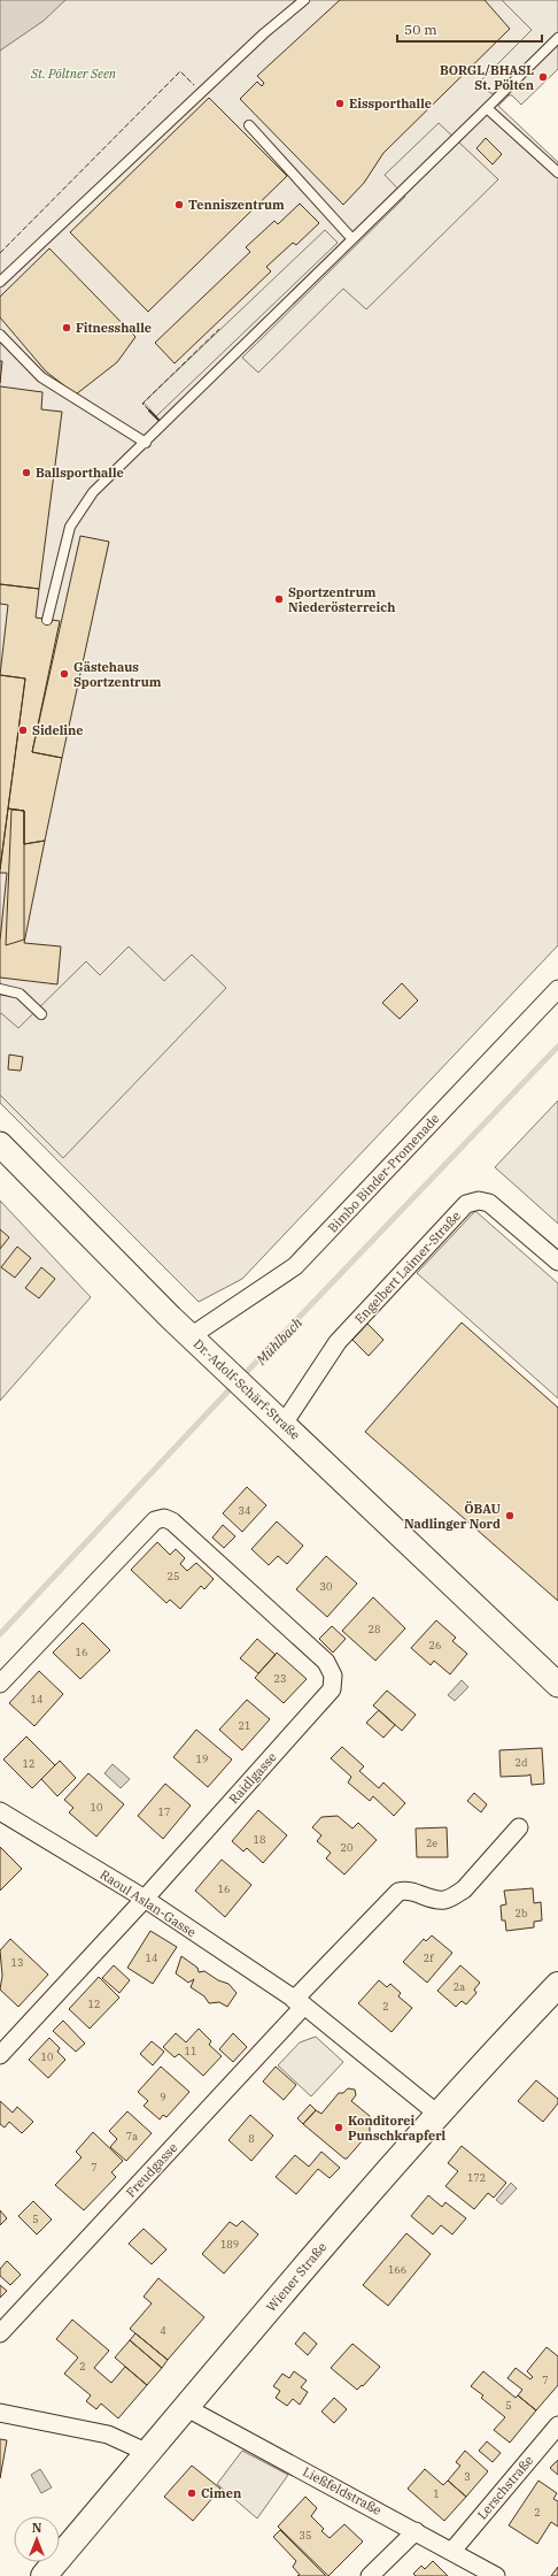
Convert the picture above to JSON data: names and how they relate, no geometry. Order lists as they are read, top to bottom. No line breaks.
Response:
{"streets":{"main road":["Wiener Straße"],"street":["Bimbo Binder-Promenade","Engelbert Laimer-Straße","Dr.-Adolf-Schärf-Straße","Raidlgasse","Raoul Aslan-Gasse","Freudgasse","Lerschstraße","Ließfeldstraße"]},"crossings":[["Bimbo Binder-Promenade","Dr.-Adolf-Schärf-Straße"],["Engelbert Laimer-Straße","Dr.-Adolf-Schärf-Straße"],["Raidlgasse","Raoul Aslan-Gasse"],["Raoul Aslan-Gasse","Freudgasse"],["Raoul Aslan-Gasse","Wiener Straße"],["Wiener Straße","Ließfeldstraße"],["Lerschstraße","Ließfeldstraße"]],"water":["Mühlbach"],"parks":["St. Pöltner Seen"],"places":["BORGL/BHASL St. Pölten","Eissporthalle","Tenniszentrum","Fitnesshalle","Ballsporthalle","Sportzentrum Niederösterreich","Gästehaus Sportzentrum","Sideline","ÖBAU Nadlinger Nord","Konditorei Punschkrapferl","Cimen"],"house_numbers":["34","25","30","28","26","16","23","14","21","19","2d","12","10","17","18","2e","20","16","2b","14","2f","13","2a","12","2","11","10","9","7a","8","7","172","5","189","166","4","2","7","5","3","1","2","35"],"scale_bar":"50 m","north":"top"}
